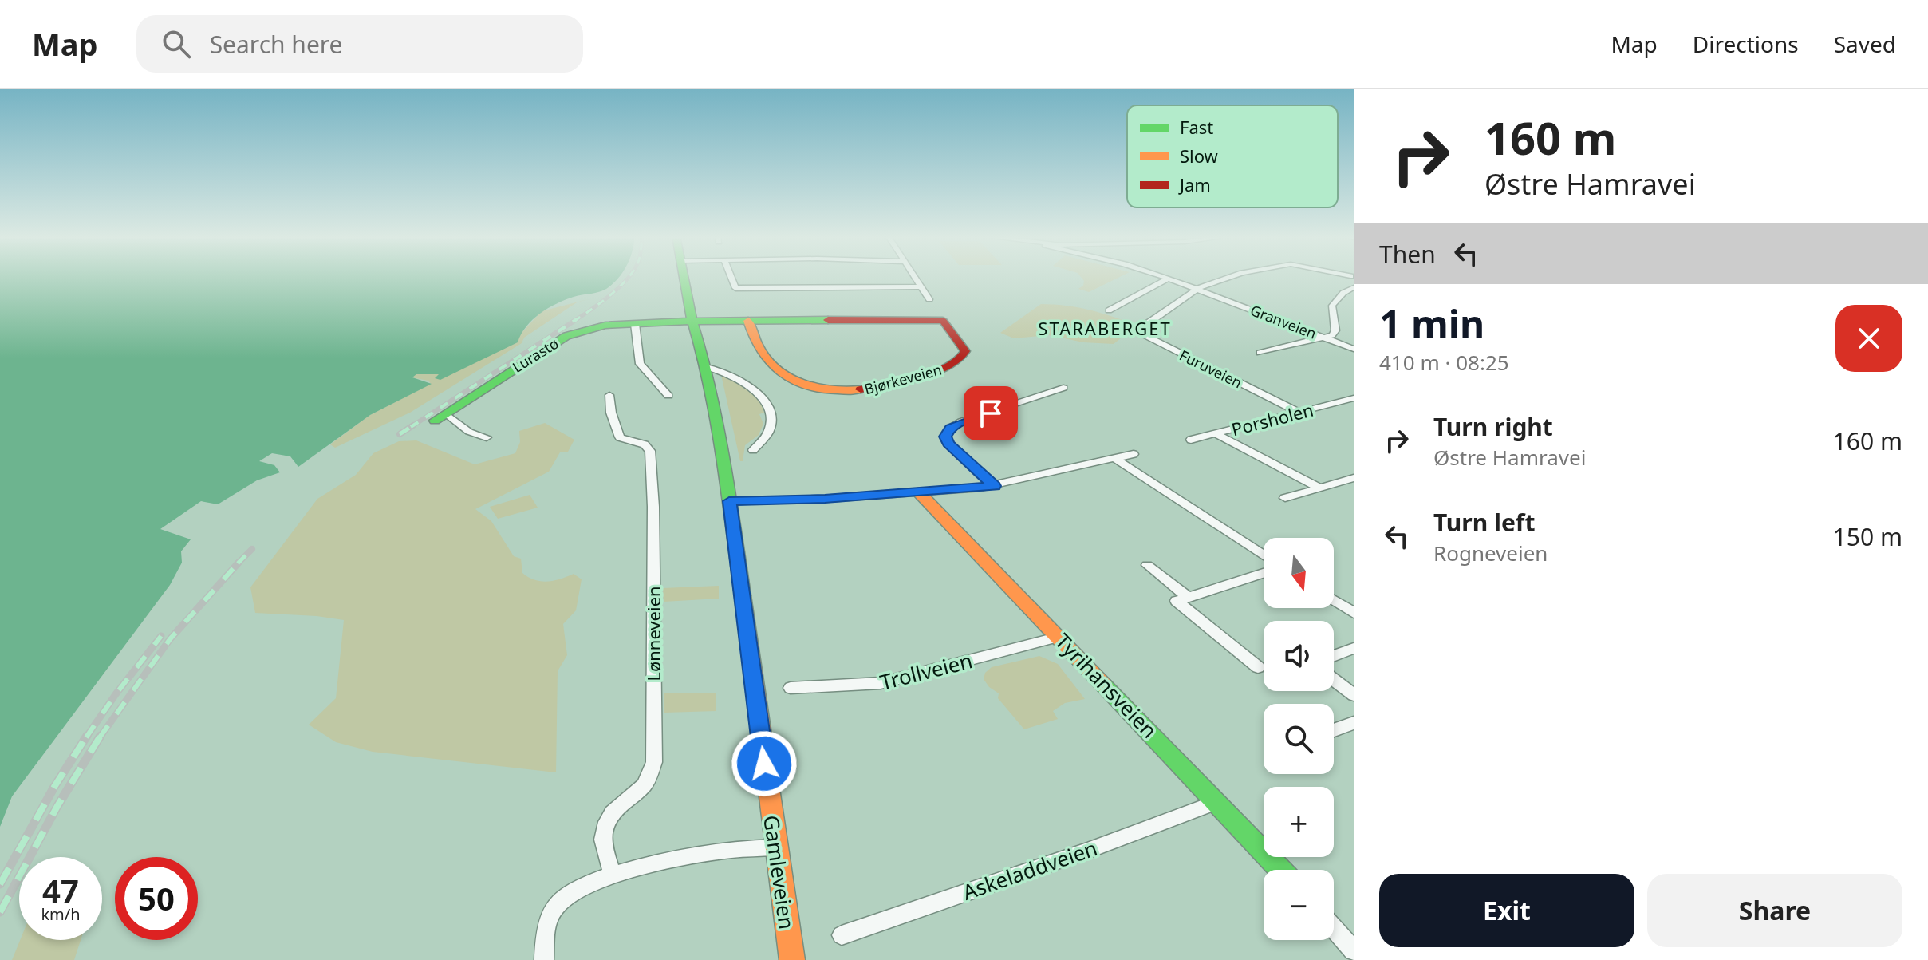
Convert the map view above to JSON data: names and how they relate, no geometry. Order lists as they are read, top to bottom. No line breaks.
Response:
{"streets":{"street":["Granveien","Lurastø","Furuveien","Bjørkeveien","Porsholen","Lønneveien","Trollveien","Tyrihansveien","Askeladdveien","Gamleveien"]},"crossings":[["Granveien","Furuveien"],["Lurastø","Bjørkeveien"],["Lurastø","Gamleveien"],["Furuveien","Porsholen"],["Bjørkeveien","Gamleveien"],["Trollveien","Tyrihansveien"],["Tyrihansveien","Askeladdveien"]],"districts":["STARABERGET"],"legend":["Fast","Slow","Jam"],"north":"bottom","page":{"header":"Map","search":"Search here","nav":["Map","Directions","Saved"],"turn":["160 m","Østre Hamravei"],"then":"Then","heading":["1 min","410 m · 08:25"],"list":[{"name":"Turn right","note":"Østre Hamravei","value":"160 m"},{"name":"Turn left","note":"Rogneveien","value":"150 m"}],"map_buttons":["+","−"],"speed":"47 km/h","limit":"50","buttons":["Exit","Share"]}}
